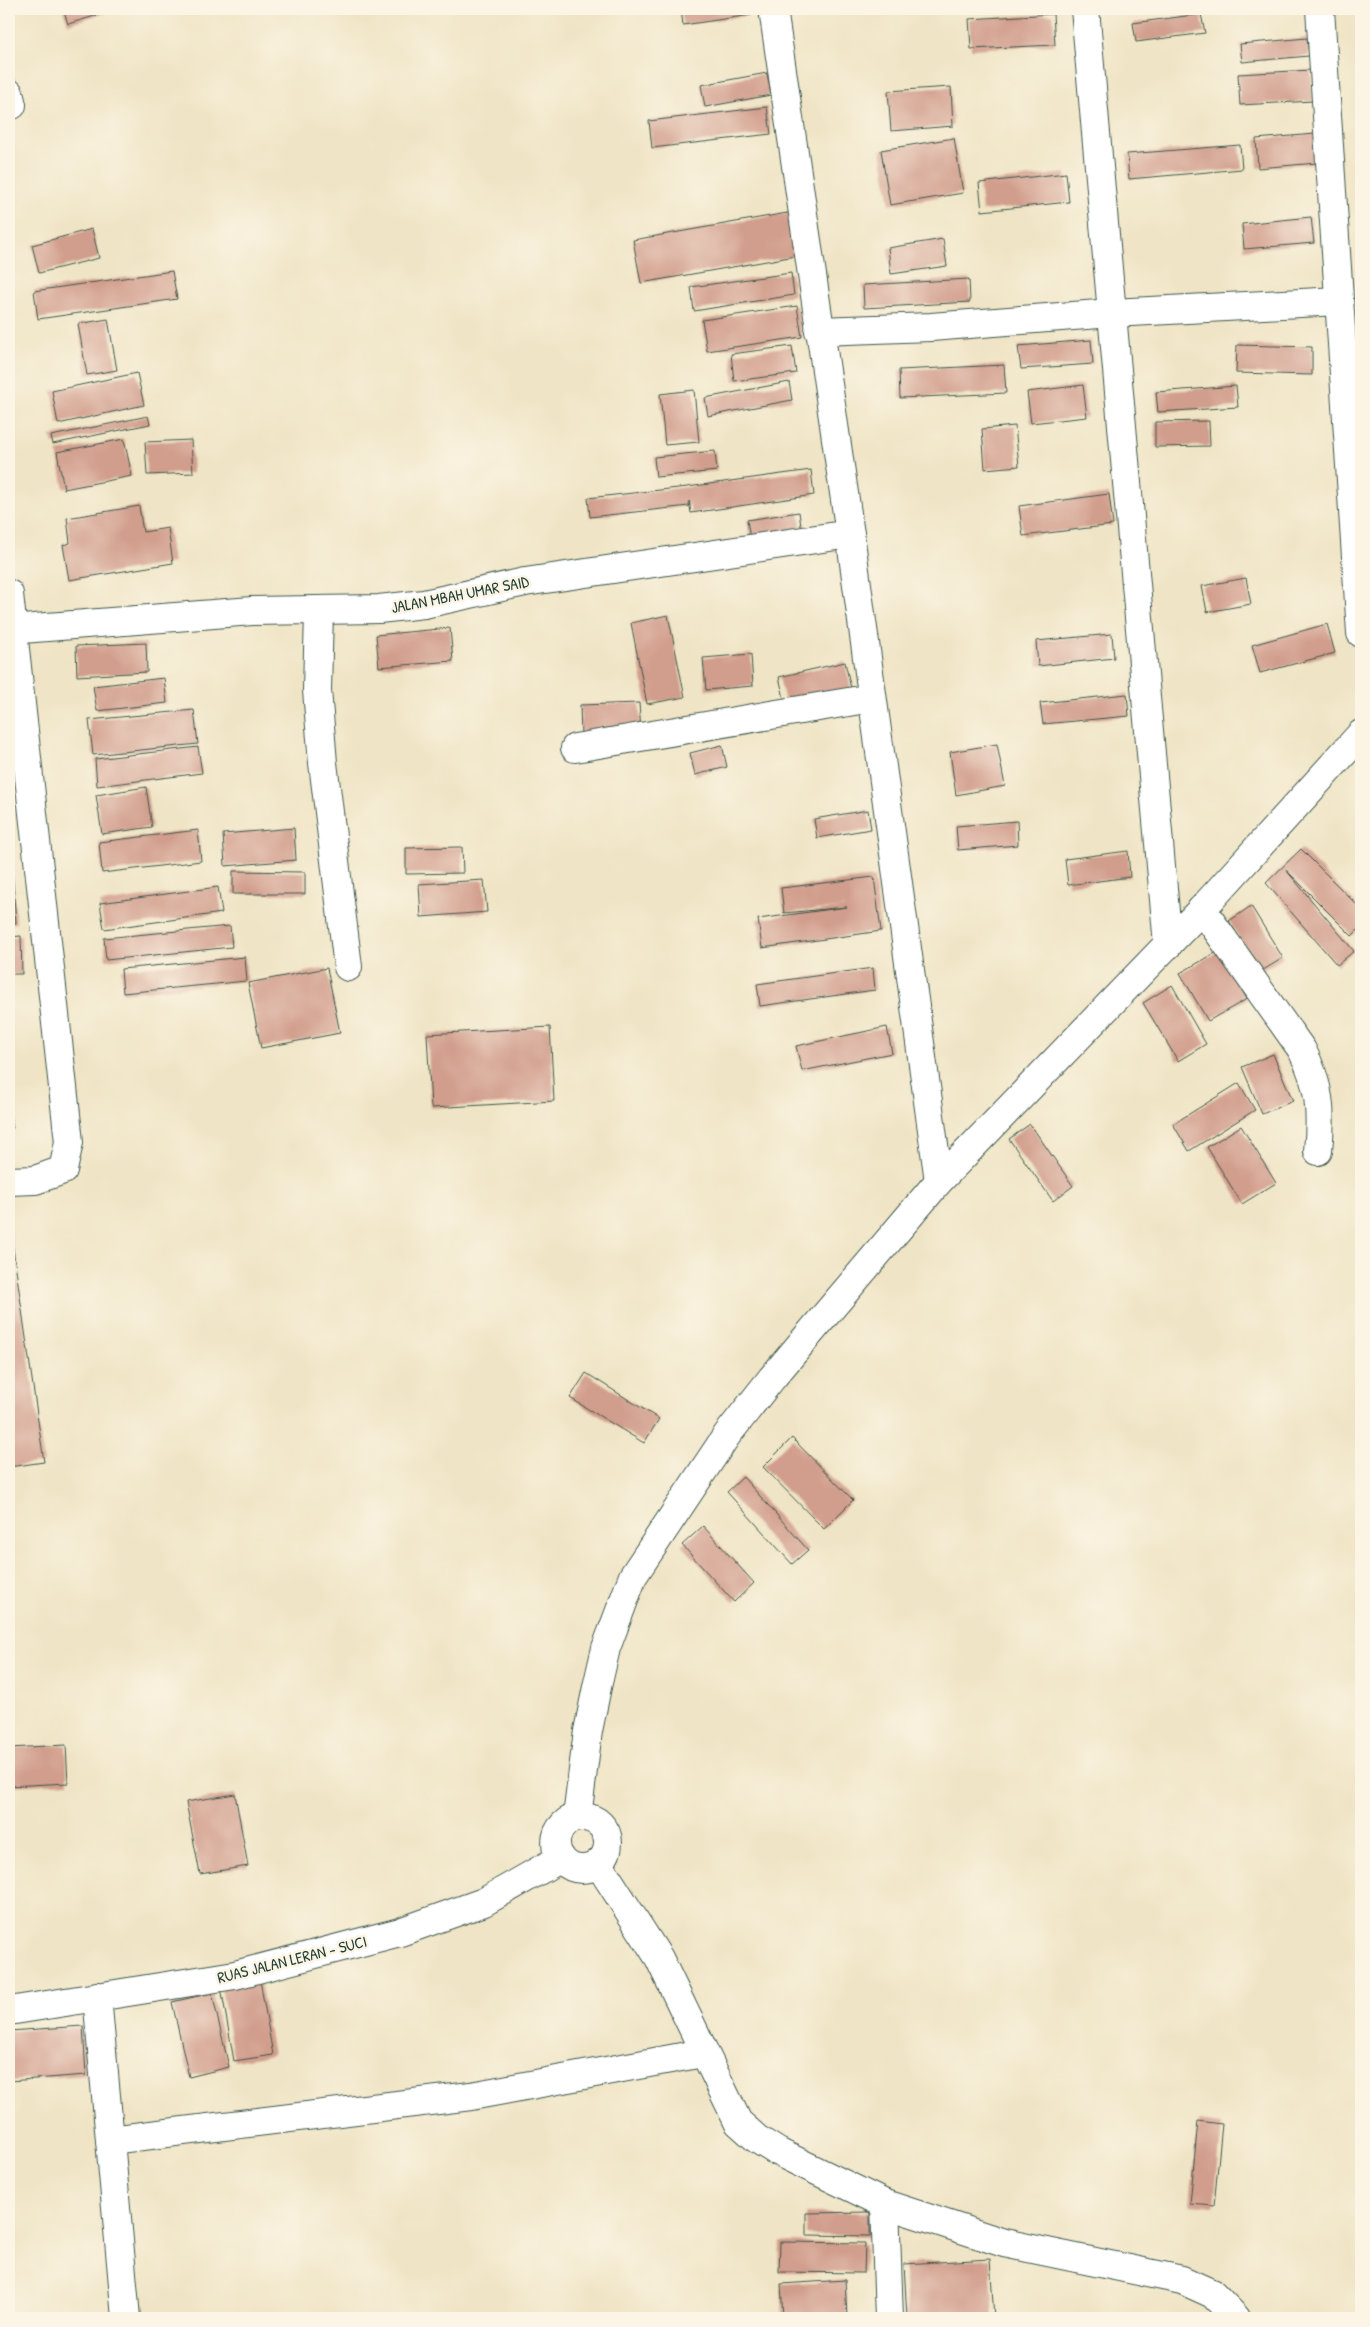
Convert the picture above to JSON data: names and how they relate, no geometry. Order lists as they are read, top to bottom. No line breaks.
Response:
{"streets":{"street":["JALAN MBAH UMAR SAID","RUAS JALAN LERAN - SUCI"]}}
